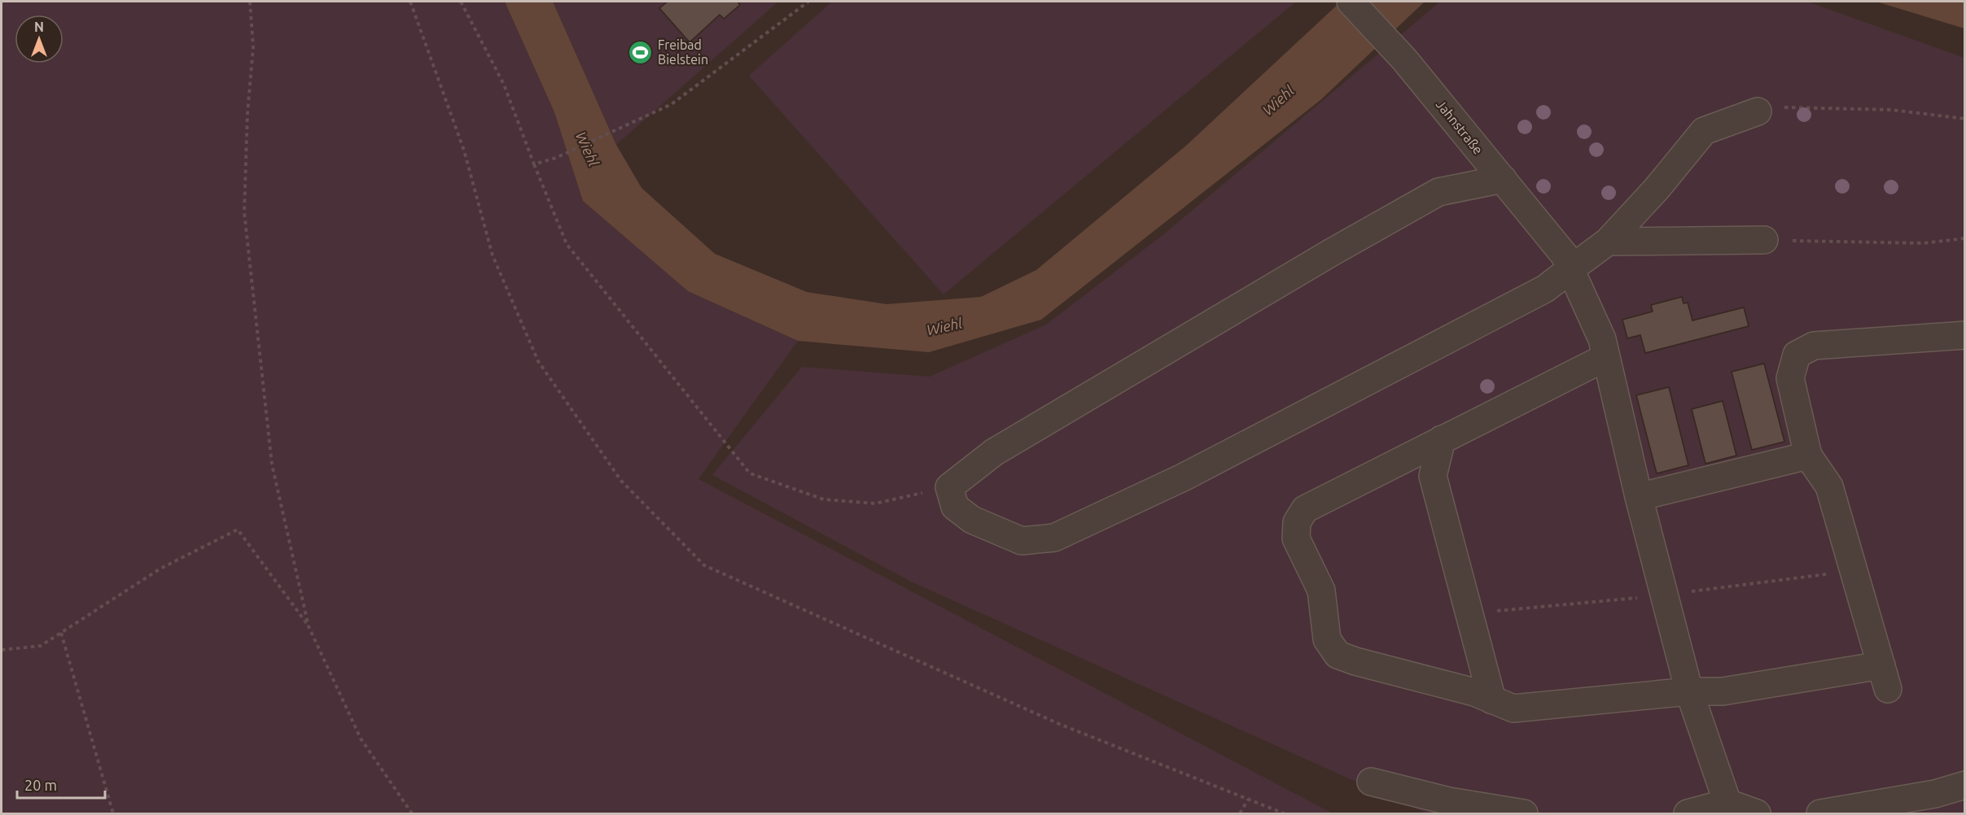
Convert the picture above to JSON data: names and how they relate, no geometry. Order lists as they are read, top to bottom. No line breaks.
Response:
{"streets":{"street":["Jahnstraße"]},"water":["Wiehl"],"places":{"sports":["Freibad Bielstein"]},"scale_bar":"20 m","north":"top"}
